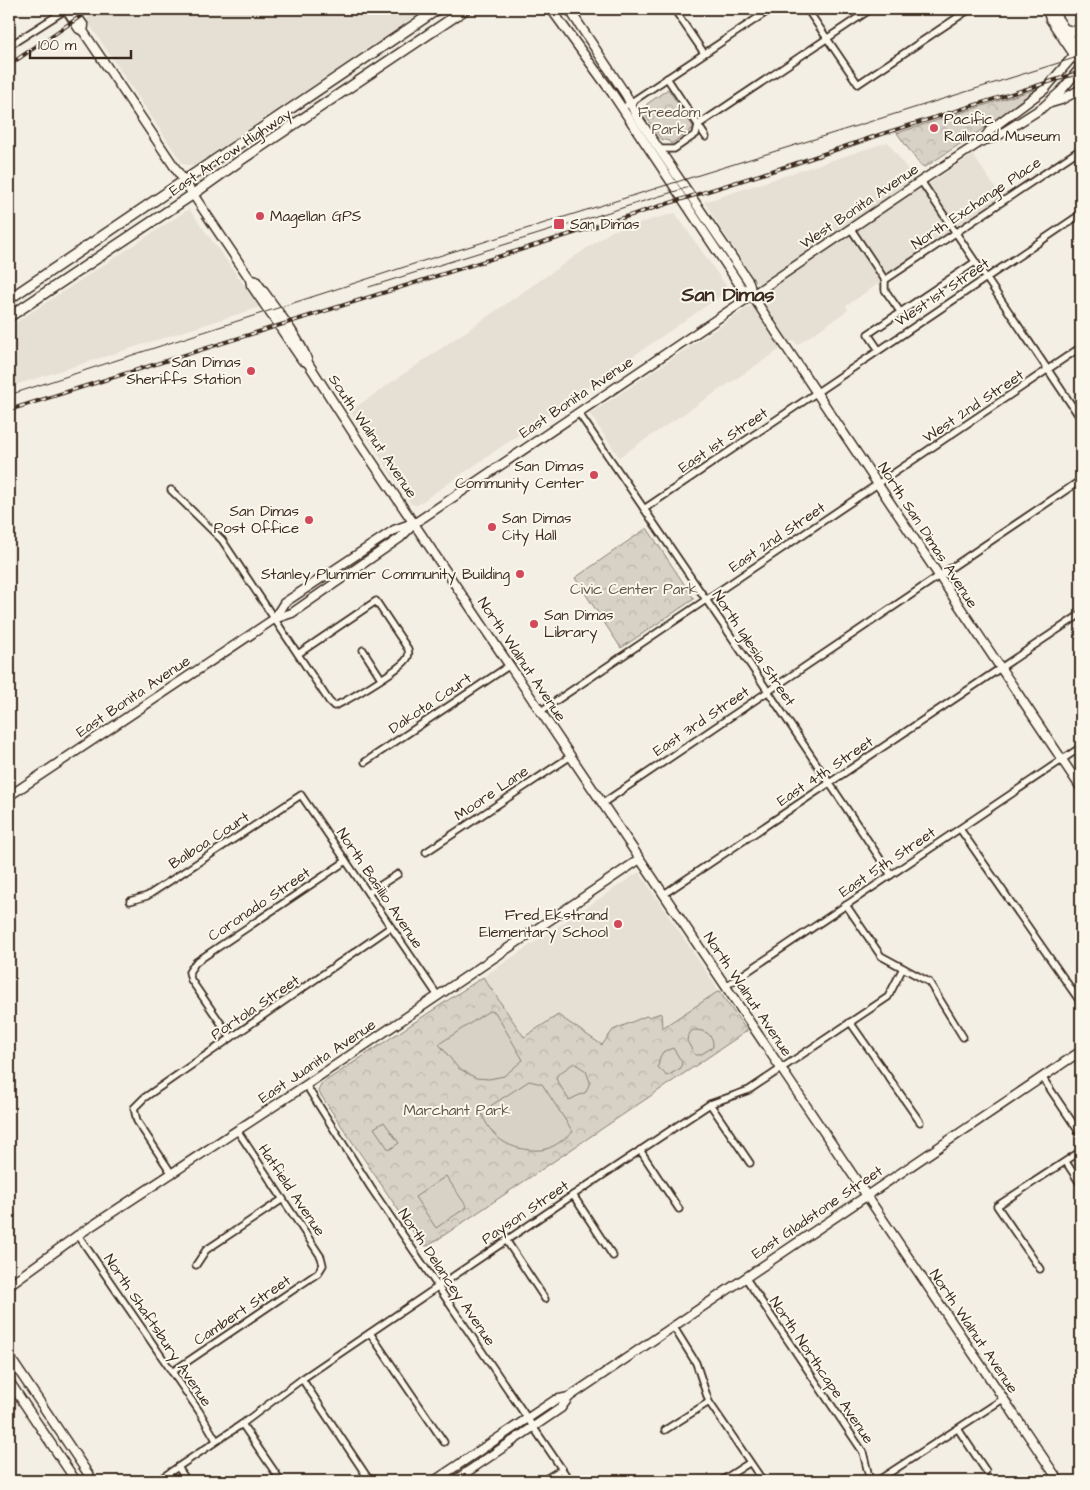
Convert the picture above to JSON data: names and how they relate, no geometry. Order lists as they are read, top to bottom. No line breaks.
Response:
{"streets":{"main road":["East Arrow Highway","West Bonita Avenue","East Bonita Avenue","South Walnut Avenue","North San Dimas Avenue","North Walnut Avenue","East Juanita Avenue","East Gladstone Street"],"street":["North Exchange Place","West 1st Street","West 2nd Street","East 1st Street","East 2nd Street","North Iglesia Street","Dakota Court","East 3rd Street","East 4th Street","Moore Lane","Balboa Court","East 5th Street","North Basilio Avenue","Coronado Street","Portola Street","Hatfield Avenue","Payson Street","North Delancey Avenue","Cambert Street","North Shaftsbury Avenue","North Northcape Avenue"]},"crossings":[["East Arrow Highway","South Walnut Avenue"],["West Bonita Avenue","East Bonita Avenue"],["West Bonita Avenue","North San Dimas Avenue"],["West 1st Street","East 1st Street"],["West 1st Street","North San Dimas Avenue"],["East Bonita Avenue","South Walnut Avenue"],["East Bonita Avenue","North San Dimas Avenue"],["East Bonita Avenue","North Iglesia Street"],["East Bonita Avenue","North Walnut Avenue"],["West 2nd Street","North San Dimas Avenue"],["West 2nd Street","East 2nd Street"],["South Walnut Avenue","North Walnut Avenue"],["East 1st Street","North San Dimas Avenue"],["East 1st Street","North Iglesia Street"],["North San Dimas Avenue","East 2nd Street"],["North San Dimas Avenue","East 3rd Street"],["North San Dimas Avenue","East 4th Street"],["North San Dimas Avenue","East 5th Street"],["East 2nd Street","North Iglesia Street"],["East 2nd Street","North Walnut Avenue"],["North Iglesia Street","East 3rd Street"],["North Iglesia Street","East 4th Street"],["North Iglesia Street","East 5th Street"],["North Walnut Avenue","Dakota Court"],["North Walnut Avenue","East 3rd Street"],["North Walnut Avenue","East 4th Street"],["North Walnut Avenue","Moore Lane"],["North Walnut Avenue","East 5th Street"],["North Walnut Avenue","East Juanita Avenue"],["North Walnut Avenue","Payson Street"],["North Walnut Avenue","East Gladstone Street"],["Balboa Court","North Basilio Avenue"],["North Basilio Avenue","Coronado Street"],["North Basilio Avenue","Portola Street"],["North Basilio Avenue","East Juanita Avenue"],["Coronado Street","Portola Street"],["Portola Street","East Juanita Avenue"],["East Juanita Avenue","Hatfield Avenue"],["East Juanita Avenue","North Delancey Avenue"],["East Juanita Avenue","North Shaftsbury Avenue"],["Hatfield Avenue","Cambert Street"],["Payson Street","North Delancey Avenue"],["Payson Street","North Shaftsbury Avenue"],["East Gladstone Street","North Delancey Avenue"],["East Gladstone Street","North Northcape Avenue"],["Cambert Street","North Shaftsbury Avenue"]],"districts":["San Dimas"],"parks":["Freedom Park","Civic Center Park","Marchant Park"],"places":{"other":["Pacific Railroad Museum","Magellan GPS","San Dimas Sheriffs Station","San Dimas Community Center","San Dimas Post Office","San Dimas City Hall","Stanley Plummer Community Building","San Dimas Library","Fred Ekstrand Elementary School"],"transit":["San Dimas"]},"scale_bar":"100 m"}
